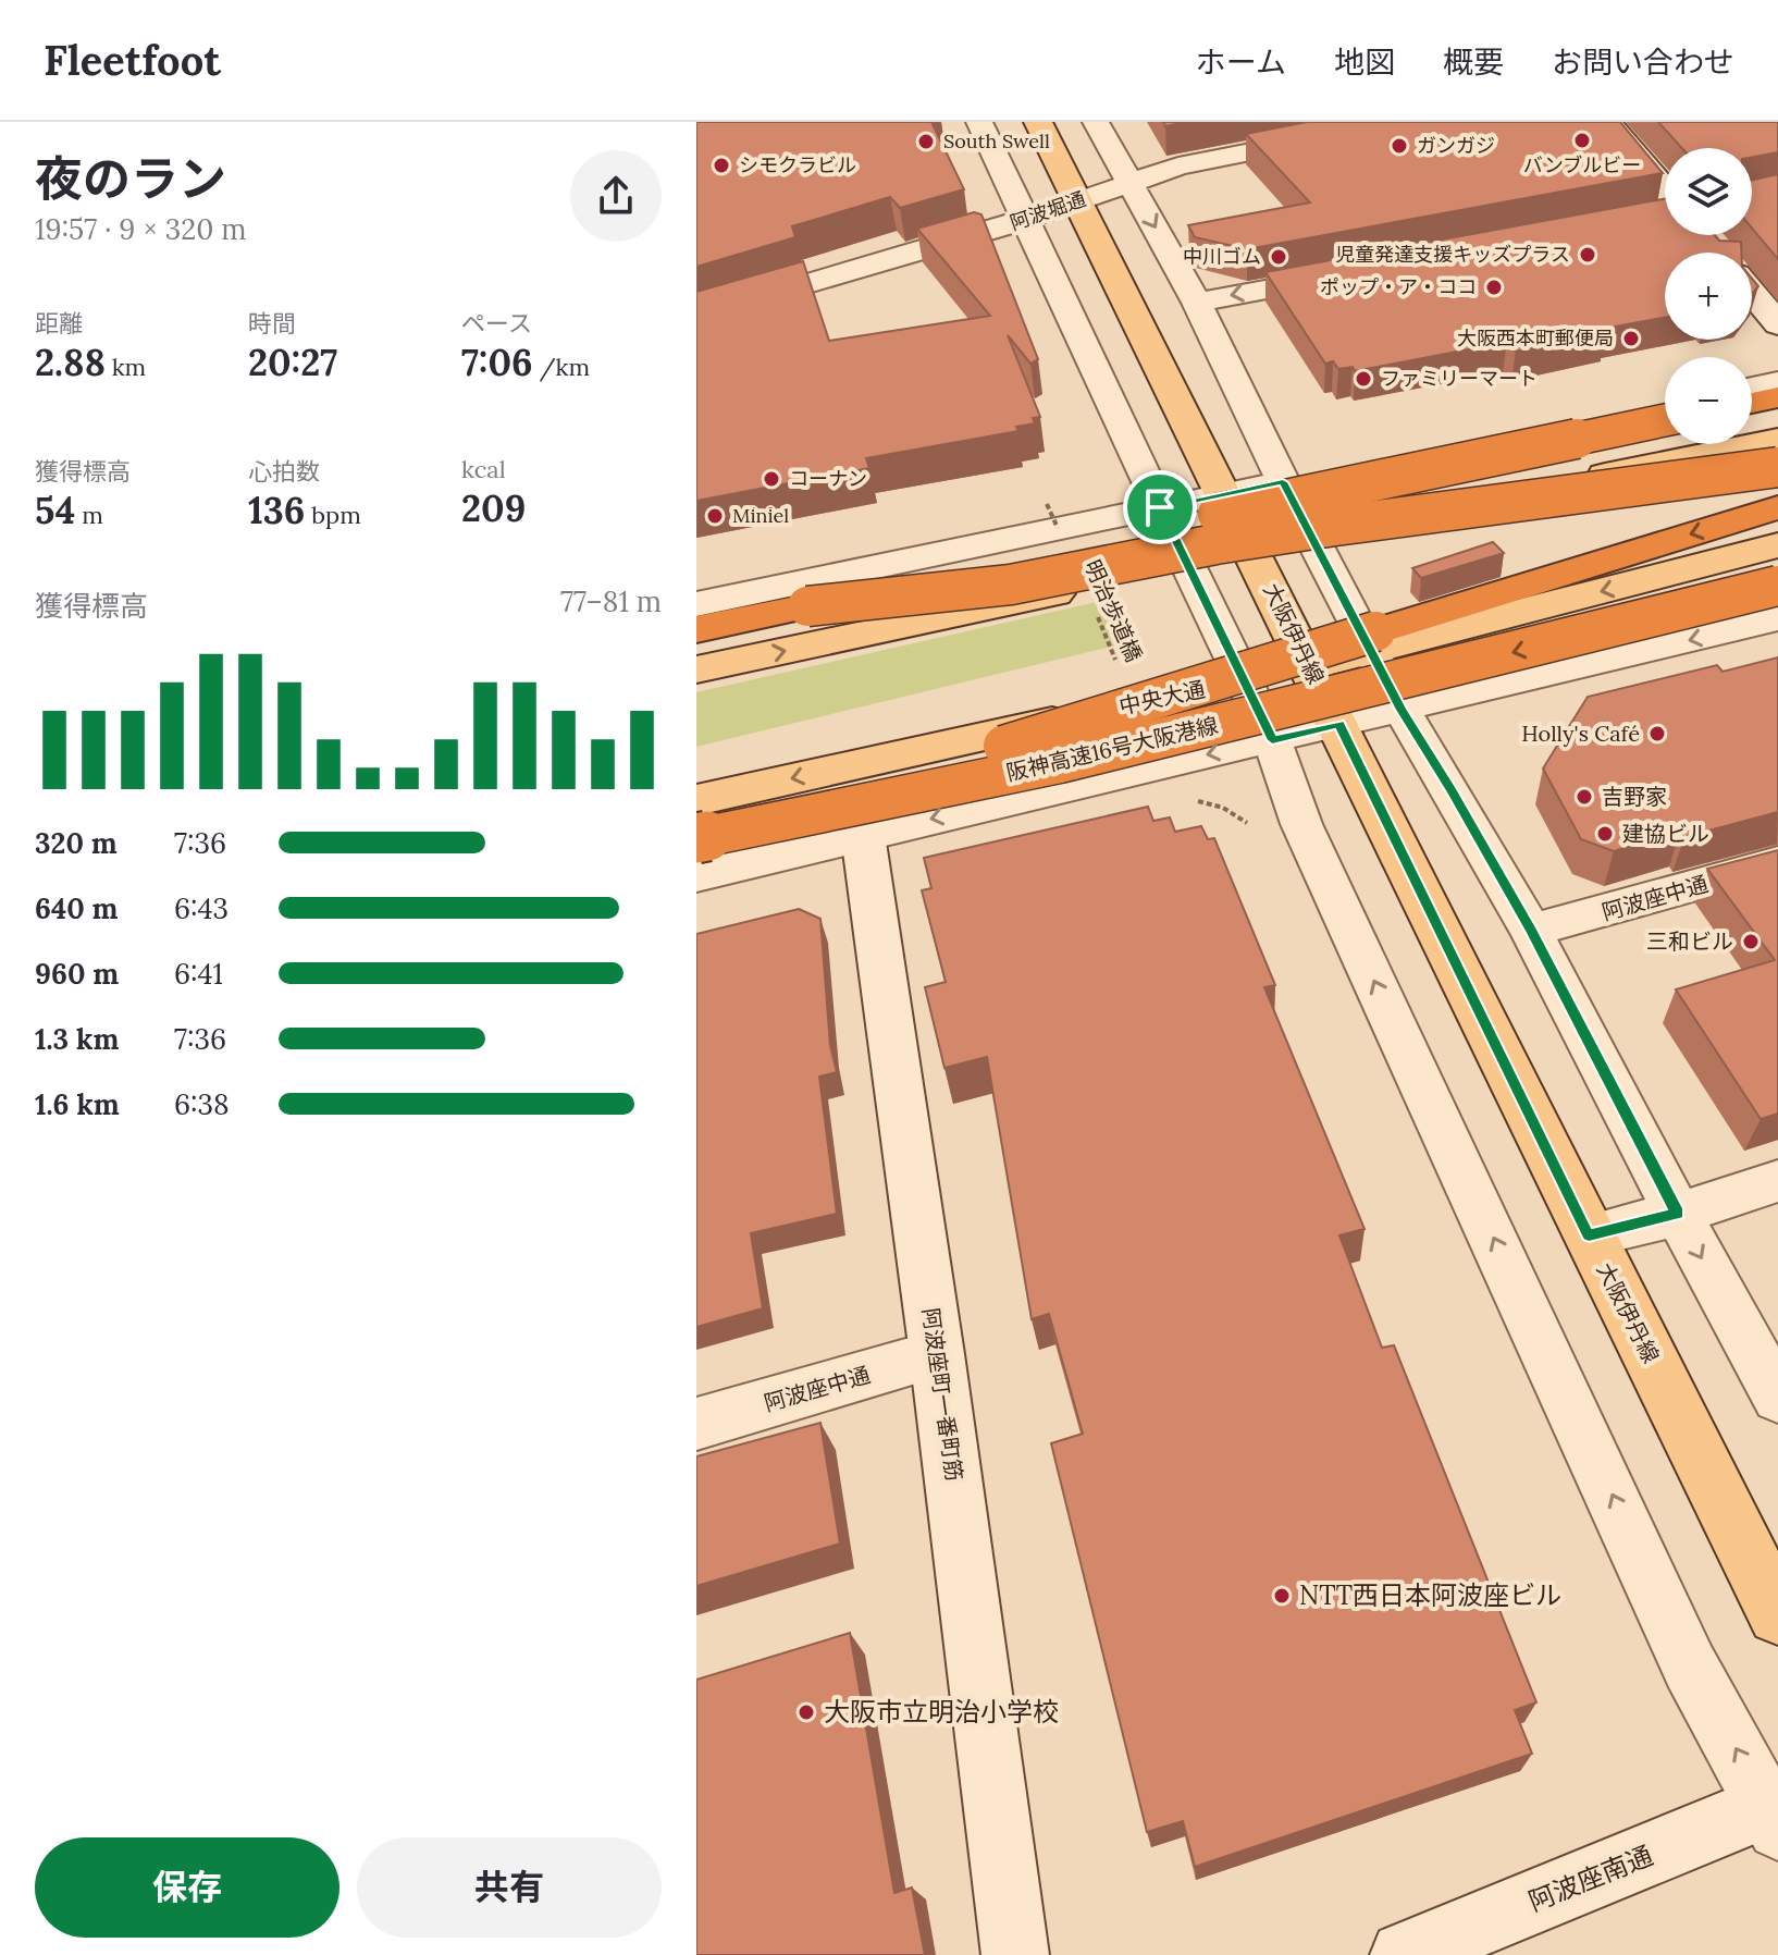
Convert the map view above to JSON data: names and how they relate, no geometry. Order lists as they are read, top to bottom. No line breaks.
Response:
{"streets":{"highway":["阪神高速16号大阪港線"],"main road":["大阪伊丹線","中央大通"],"street":["阿波堀通","阿波座中通","阿波座町一番町筋","阿波座南通"],"path":["明治歩道橋"]},"crossings":[["阿波堀通","大阪伊丹線"],["大阪伊丹線","中央大通"],["阿波座中通","阿波座町一番町筋"]],"places":["バンブルビー","South Swell","ガンガジ","シモクラビル","児童発達支援キッズプラス","中川ゴム","ポップ・ア・ココ","大阪西本町郵便局","ファミリーマート","コーナン","Miniel","Holly's Café","吉野家","建協ビル","三和ビル","NTT西日本阿波座ビル","大阪市立明治小学校"],"page":{"header":"Fleetfoot","nav":["ホーム","地図","概要","お問い合わせ"],"heading":["夜のラン","19:57 · 9 × 320 m"],"map_buttons":["+","−"],"stats":[["距離","2.88 km"],["時間","20:27"],["ペース","7:06 /km"],["獲得標高","54 m"],["心拍数","136 bpm"],["kcal","209"]],"chart":["獲得標高","77–81 m"],"list":[{"name":"320 m","note":"7:36"},{"name":"640 m","note":"6:43"},{"name":"960 m","note":"6:41"},{"name":"1.3 km","note":"7:36"},{"name":"1.6 km","note":"6:38"}],"buttons":["保存","共有"]}}
